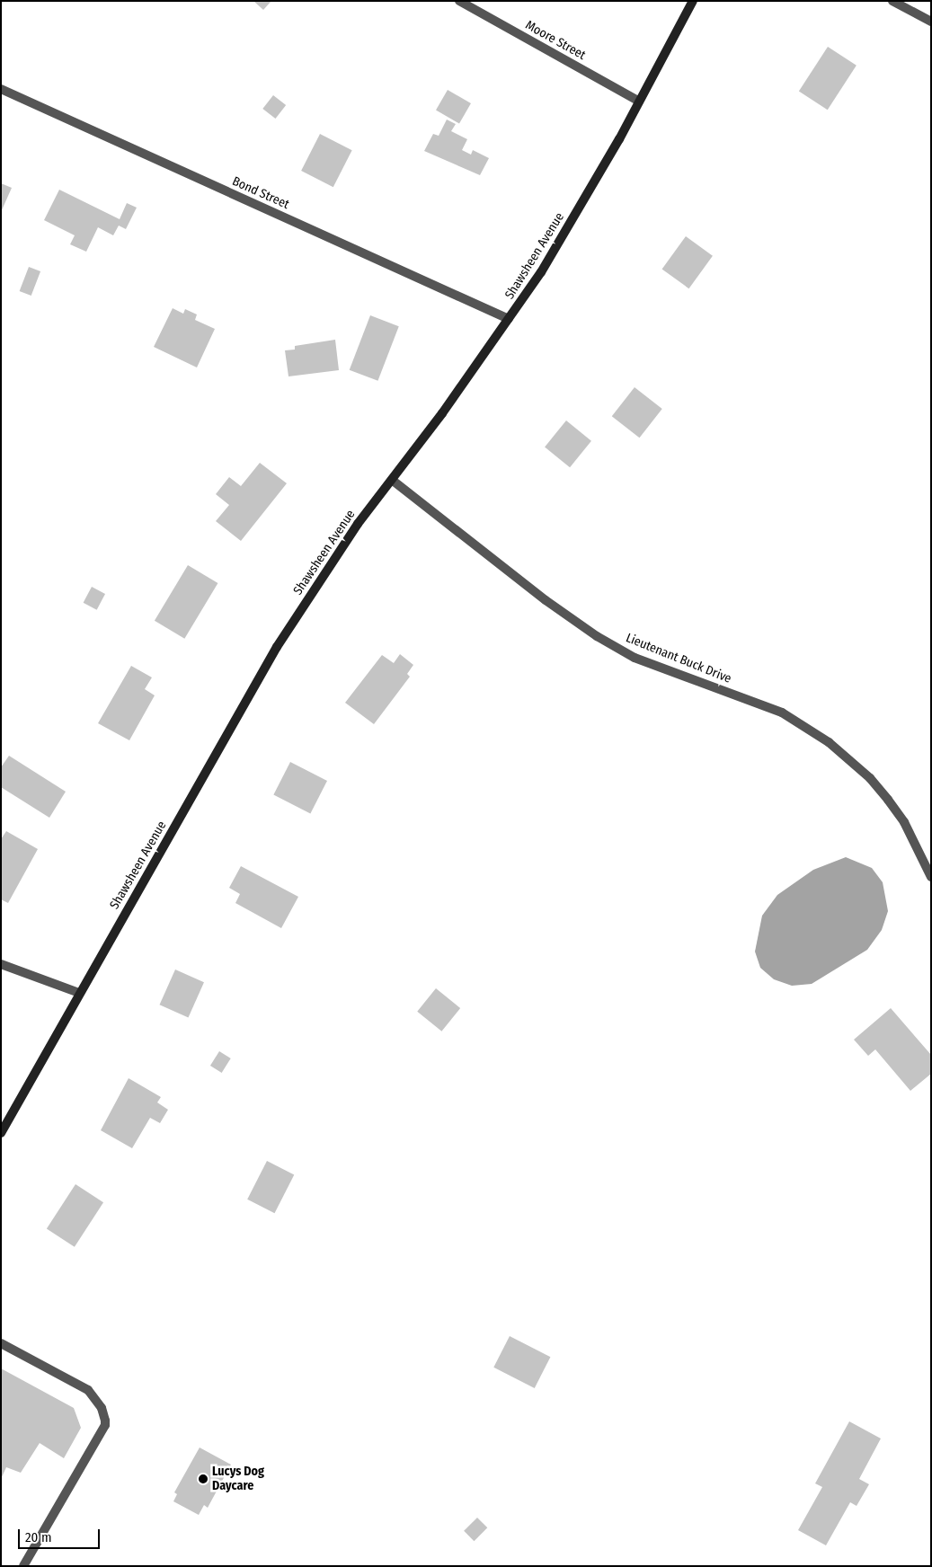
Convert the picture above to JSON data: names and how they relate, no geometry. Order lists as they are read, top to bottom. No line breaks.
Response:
{"streets":{"main road":["Shawsheen Avenue"],"street":["Moore Street","Bond Street","Lieutenant Buck Drive"]},"crossings":[["Moore Street","Shawsheen Avenue"],["Bond Street","Shawsheen Avenue"],["Shawsheen Avenue","Lieutenant Buck Drive"]],"places":["Lucys Dog Daycare"],"scale_bar":"20 m"}
